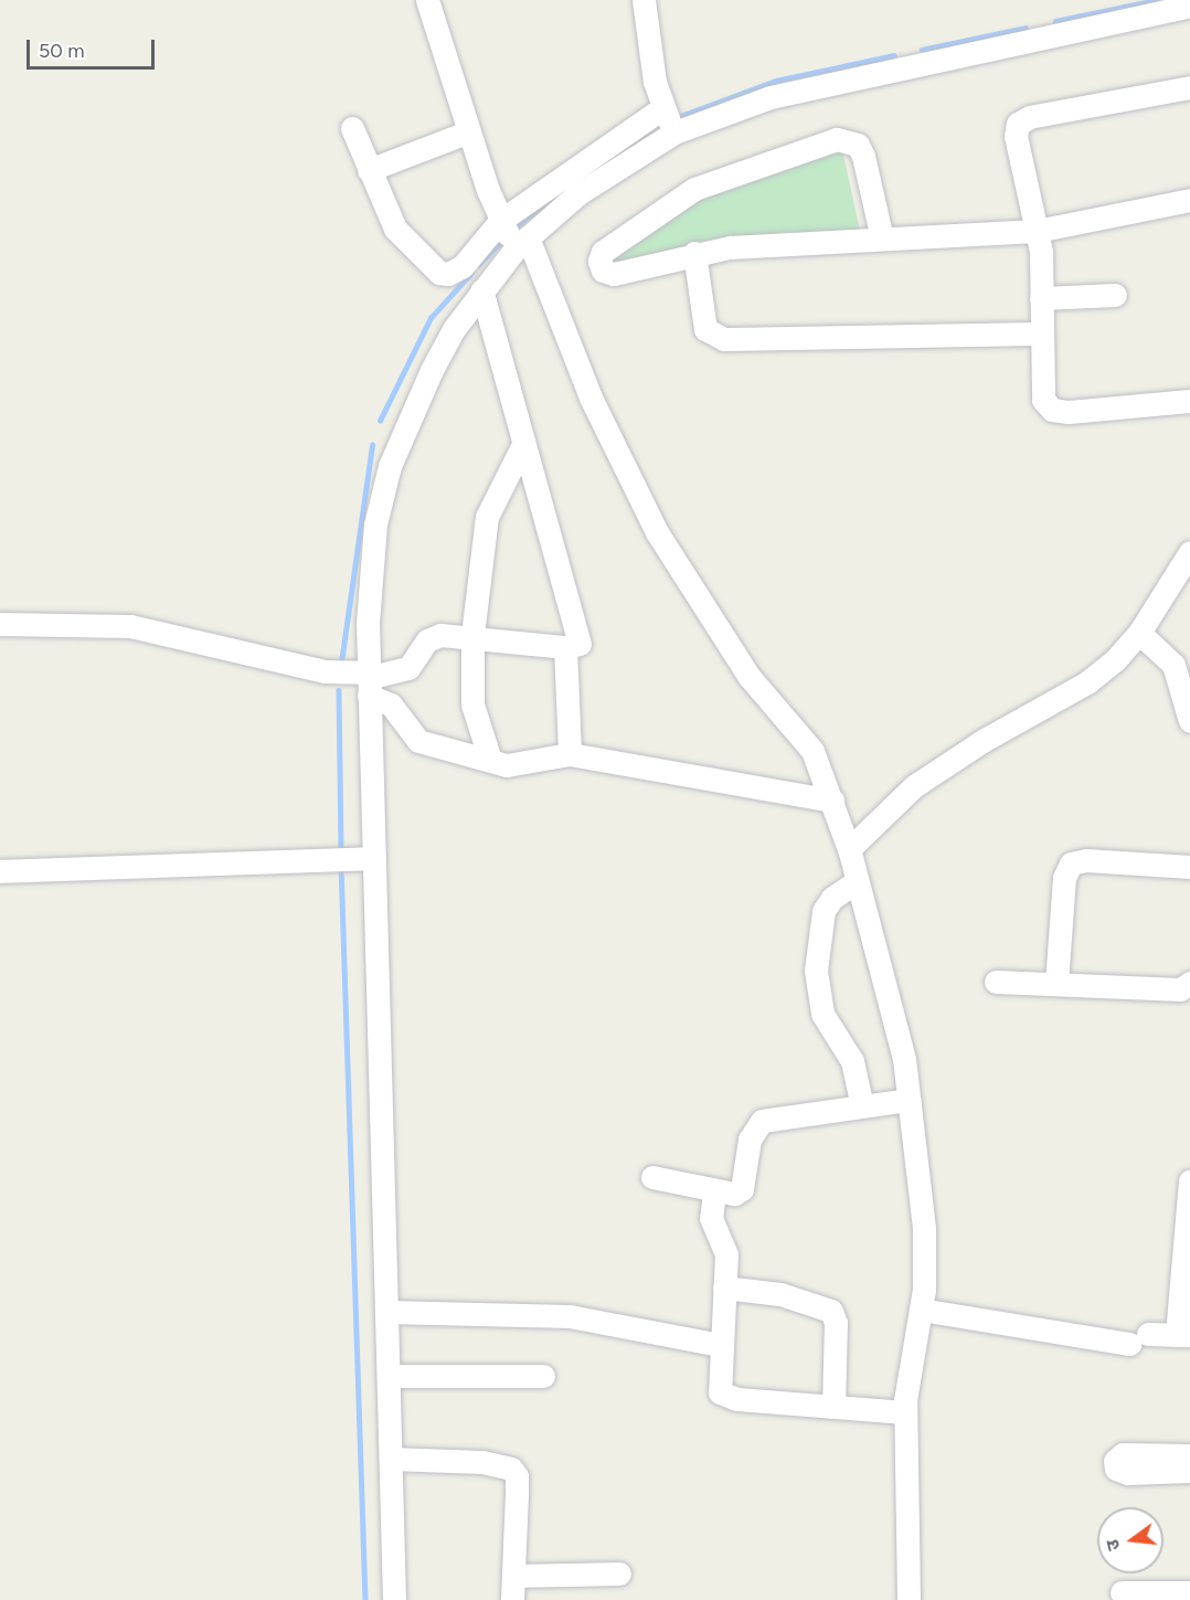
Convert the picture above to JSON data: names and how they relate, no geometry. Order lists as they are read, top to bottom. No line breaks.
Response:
{"scale_bar":"50 m","north":"left"}
